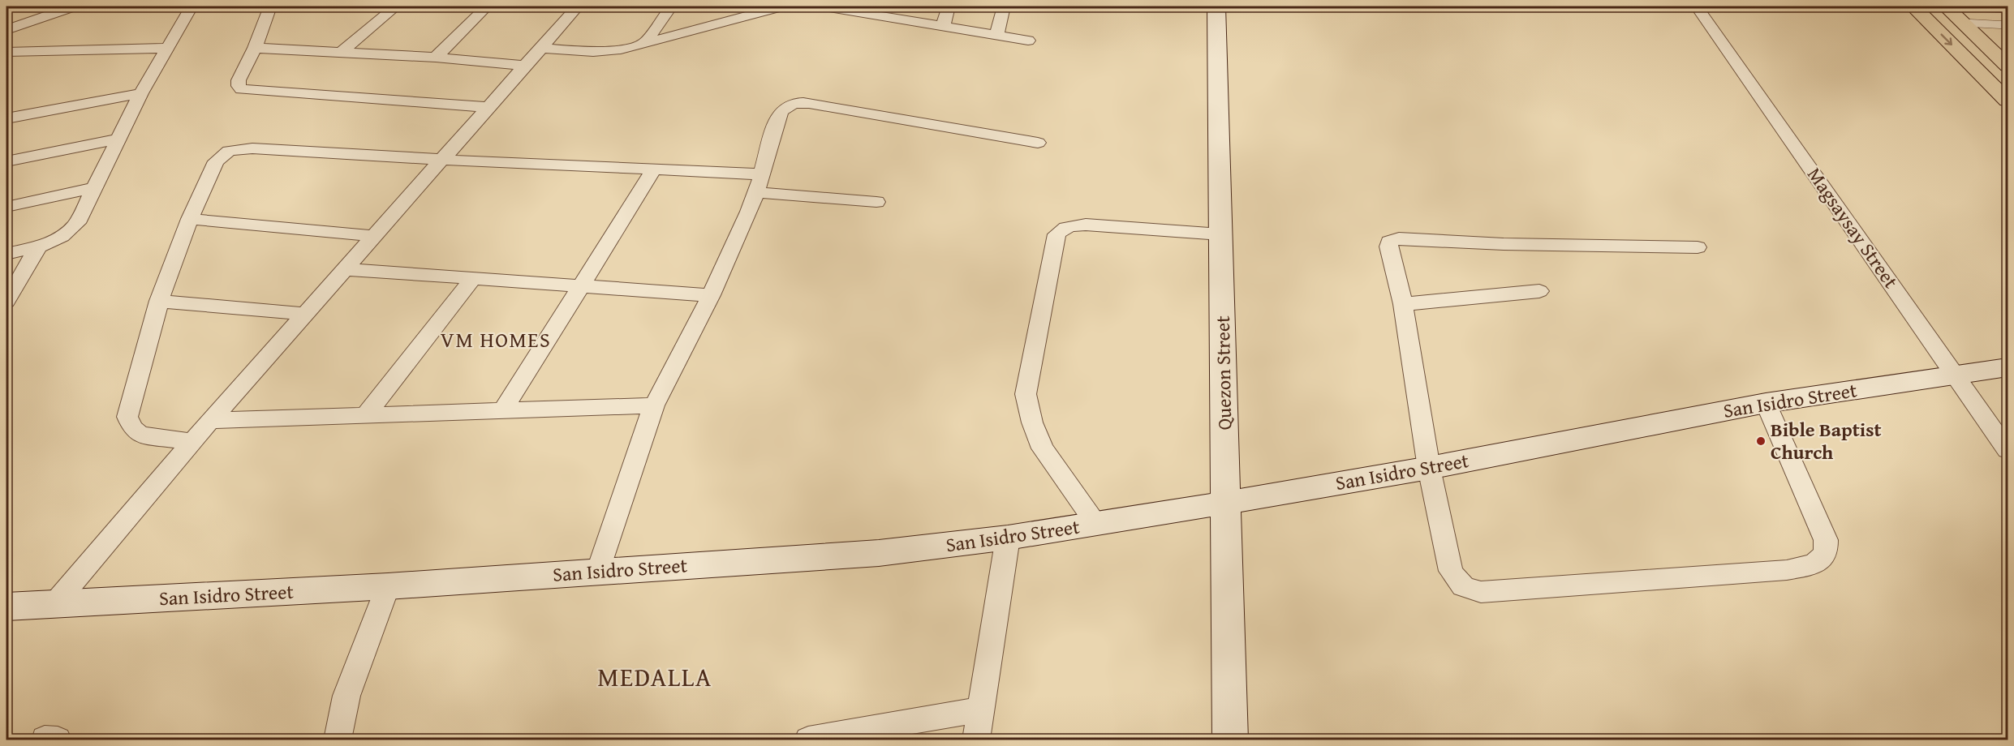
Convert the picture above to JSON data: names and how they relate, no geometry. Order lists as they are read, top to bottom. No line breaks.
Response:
{"streets":{"street":["Magsaysay Street","Quezon Street","San Isidro Street"]},"crossings":[["Magsaysay Street","San Isidro Street"],["Quezon Street","San Isidro Street"]],"districts":["VM HOMES","MEDALLA"],"places":["Bible Baptist Church"]}
